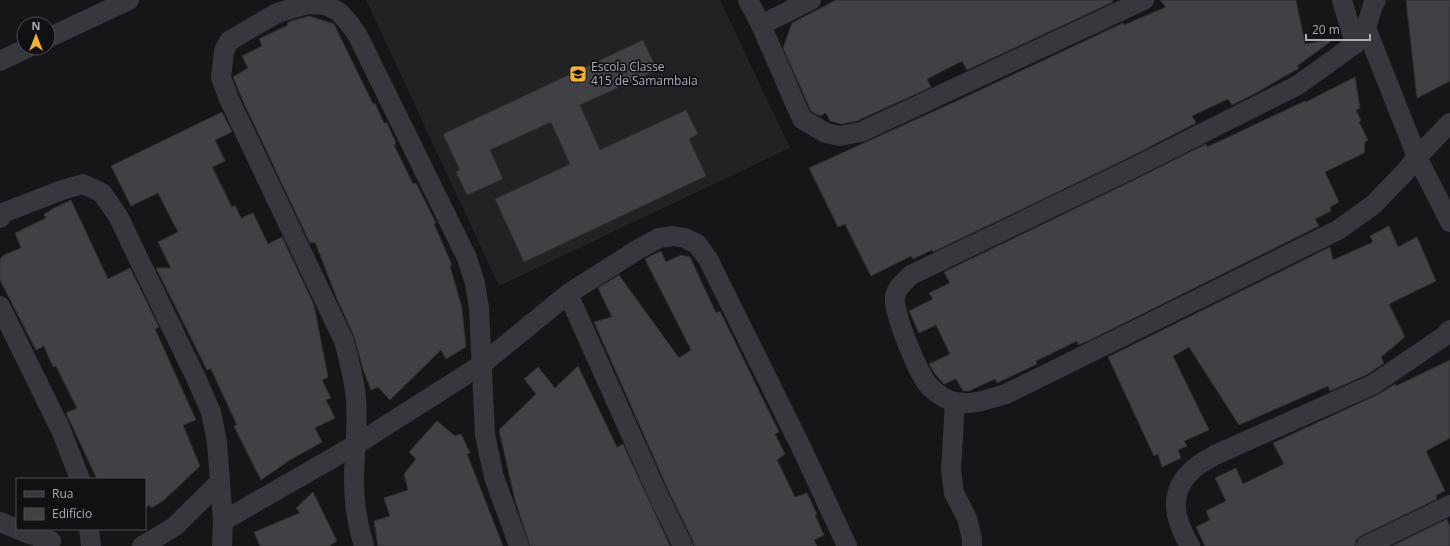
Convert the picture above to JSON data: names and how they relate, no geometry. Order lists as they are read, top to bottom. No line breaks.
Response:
{"places":{"school or university":["Escola Classe 415 de Samambaia"]},"legend":["Rua","Edifício"],"scale_bar":"20 m","north":"top"}
